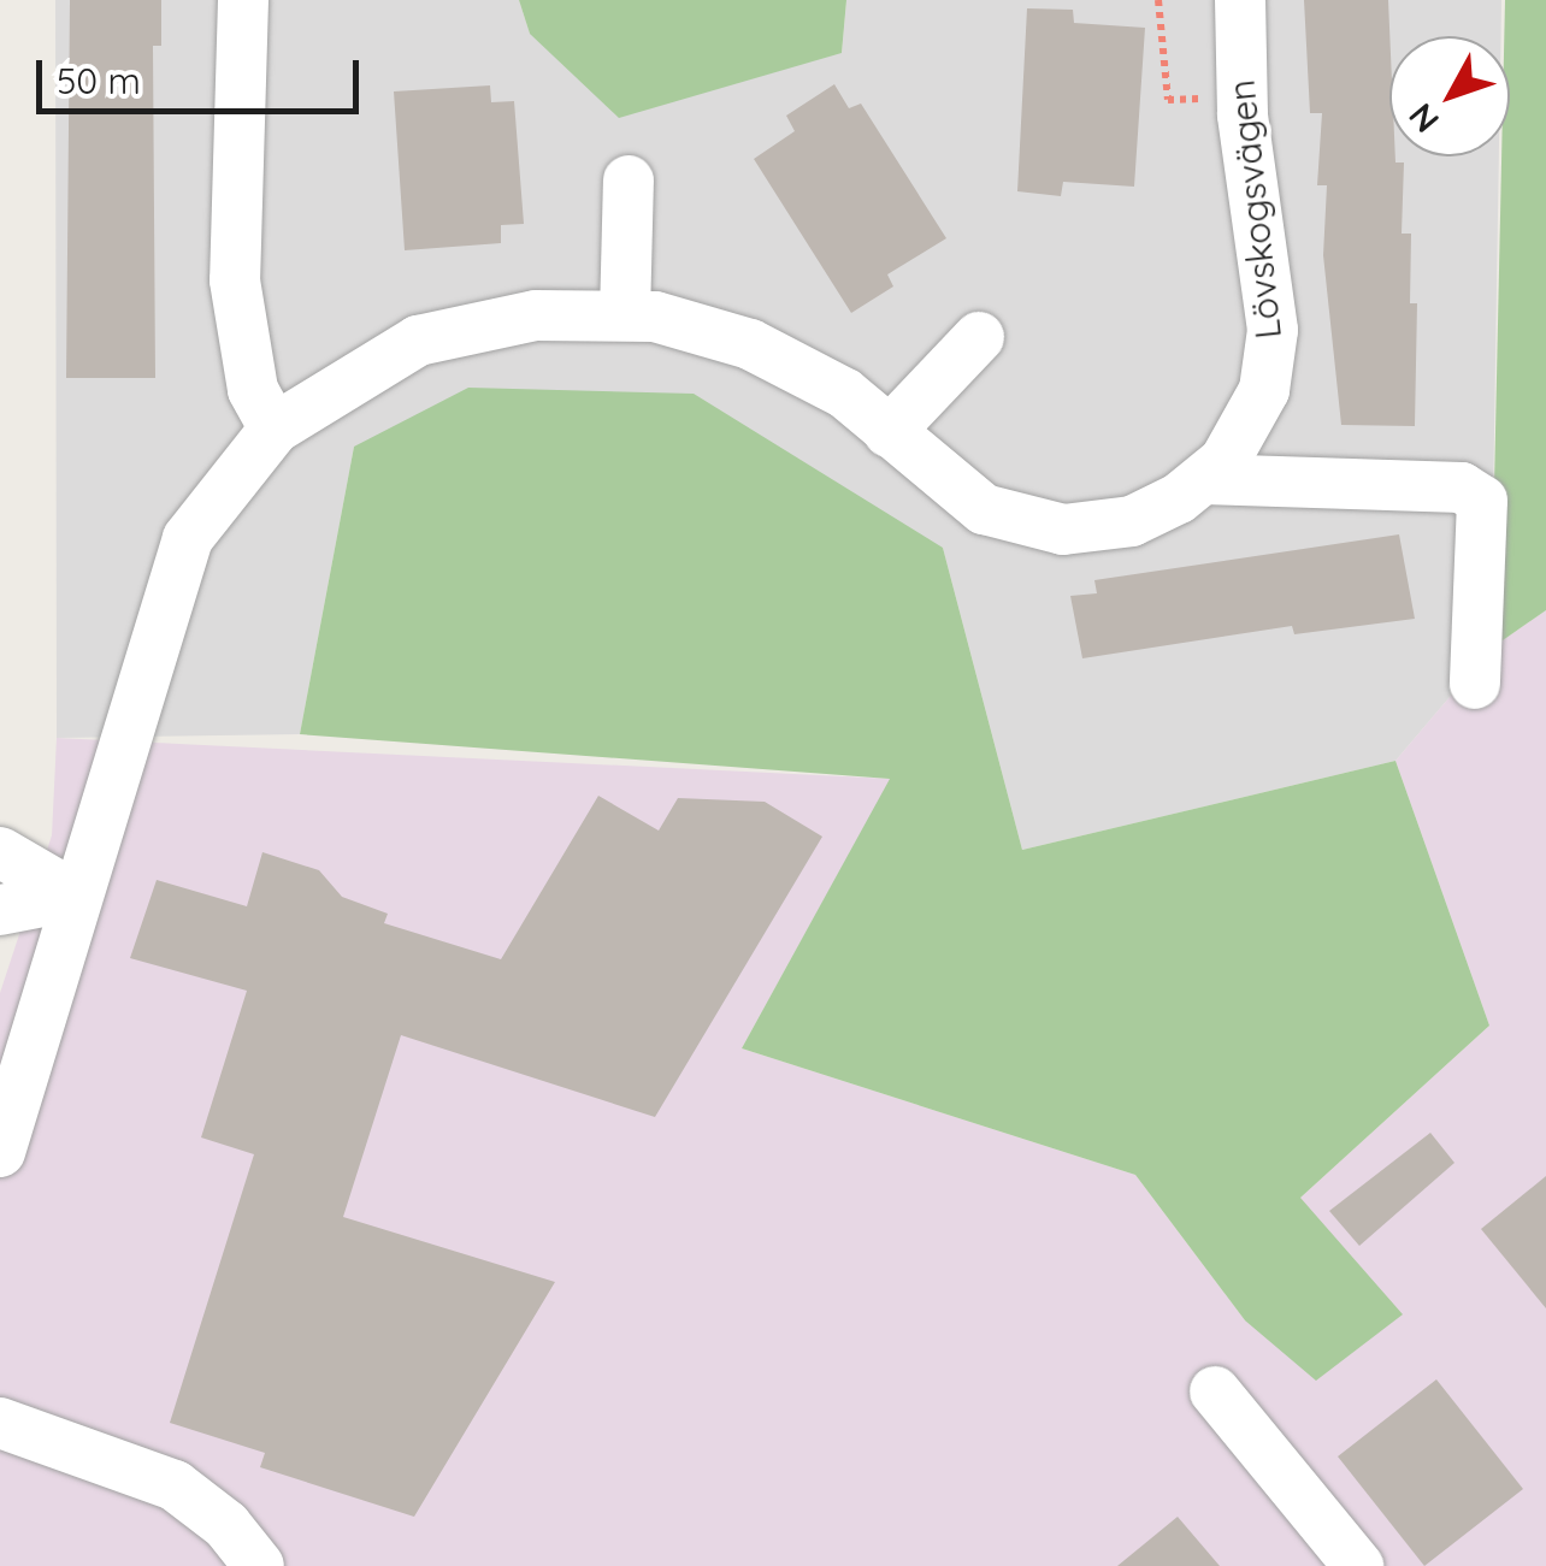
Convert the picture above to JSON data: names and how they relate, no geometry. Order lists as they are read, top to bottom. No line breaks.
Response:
{"streets":{"street":["Lövskogsvägen"]},"scale_bar":"50 m","north":"bottom left"}
